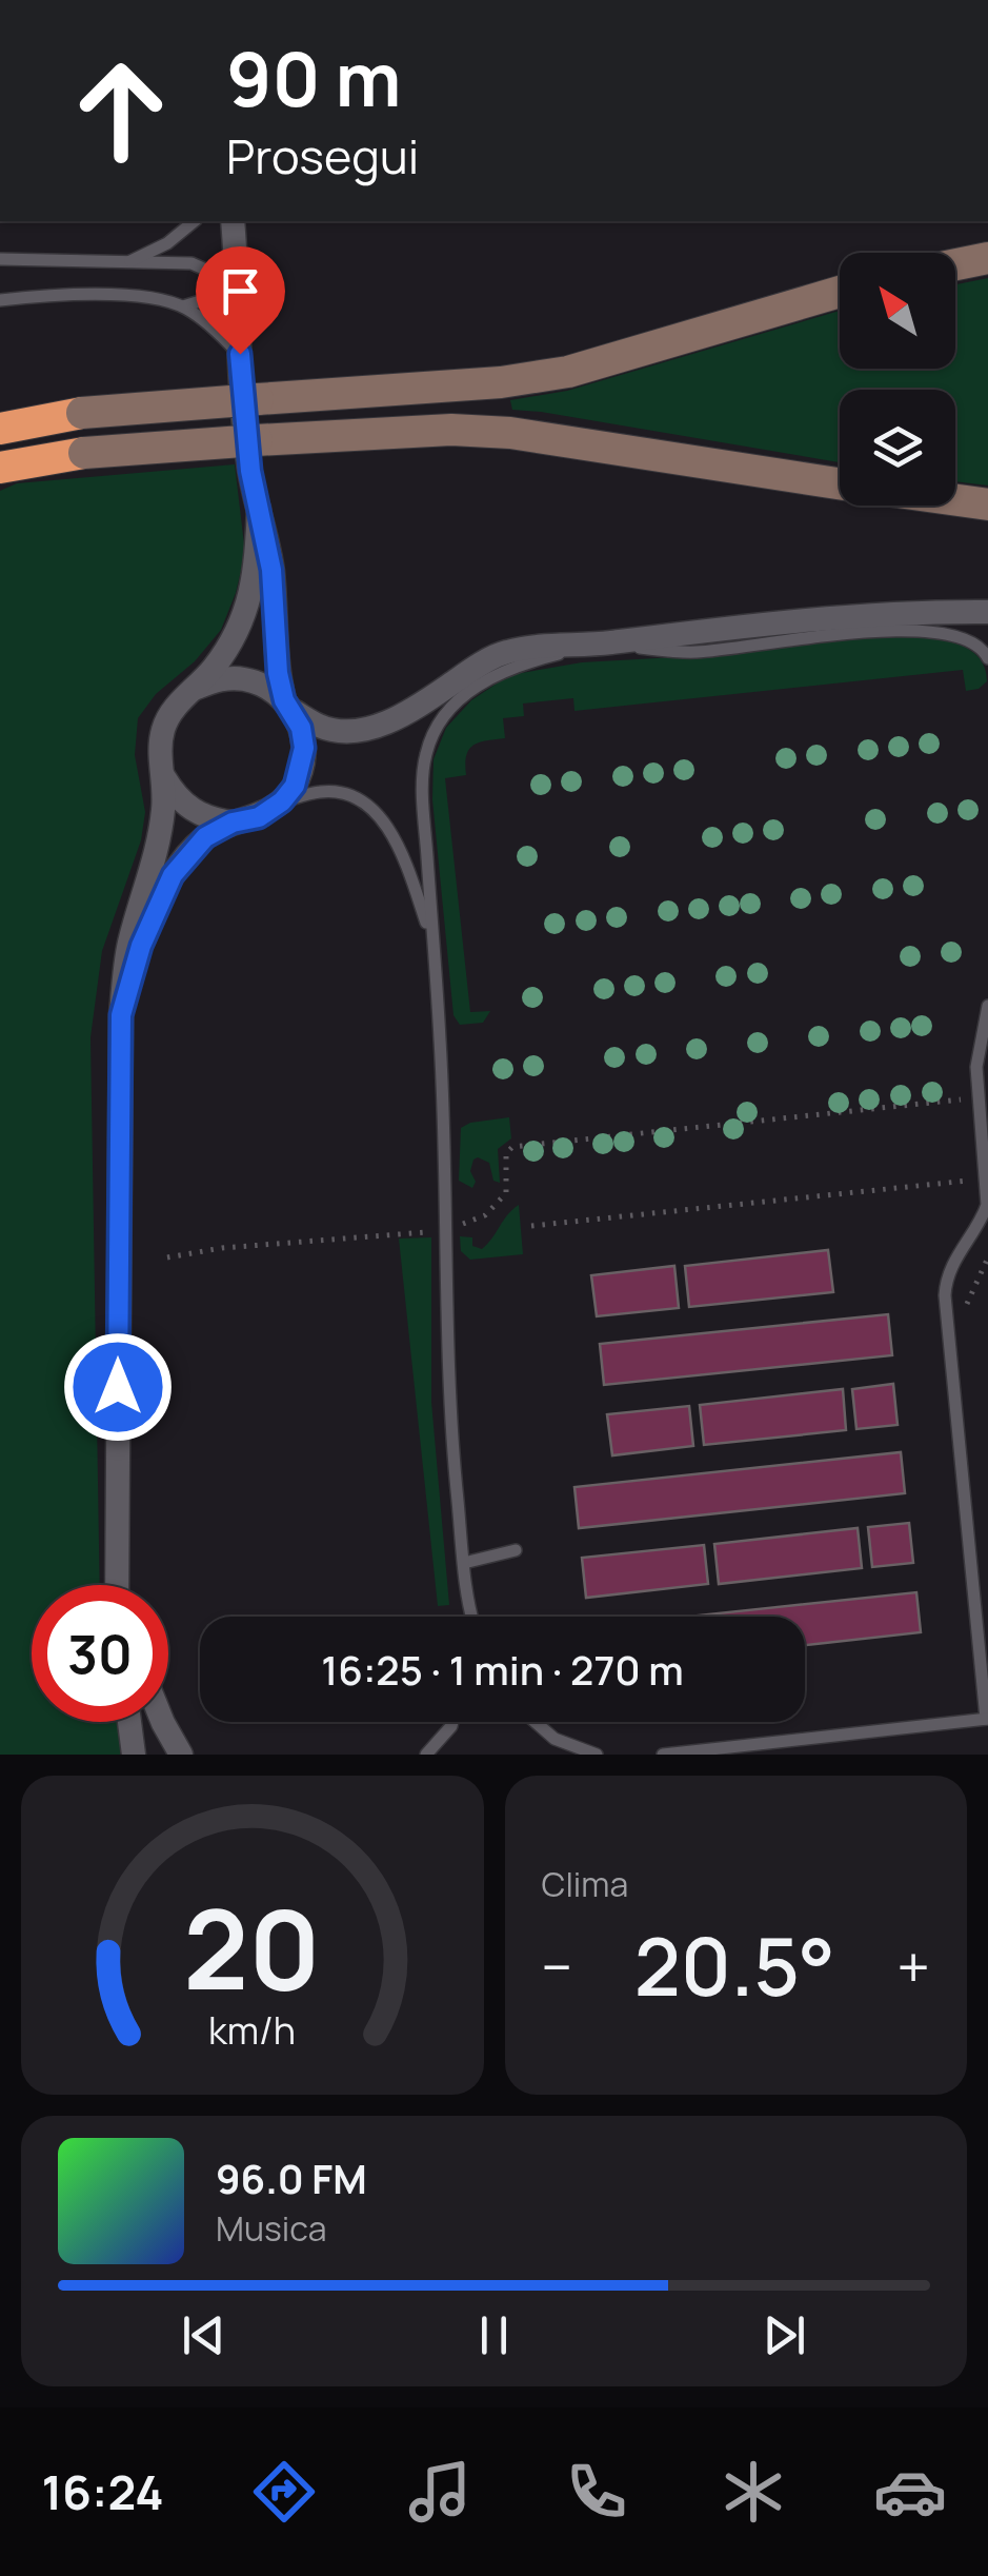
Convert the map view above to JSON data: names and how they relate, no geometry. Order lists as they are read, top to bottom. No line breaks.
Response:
{"north":"top left","page":{"turn":["90 m","Prosegui"],"limit":"30","trip":"16:25 · 1 min · 270 m","tile":"Clima","heat":["−","20.5°","+"],"song":["96.0 FM","Musica"],"tabs":"16:24","gauge":["20","km/h"]}}
